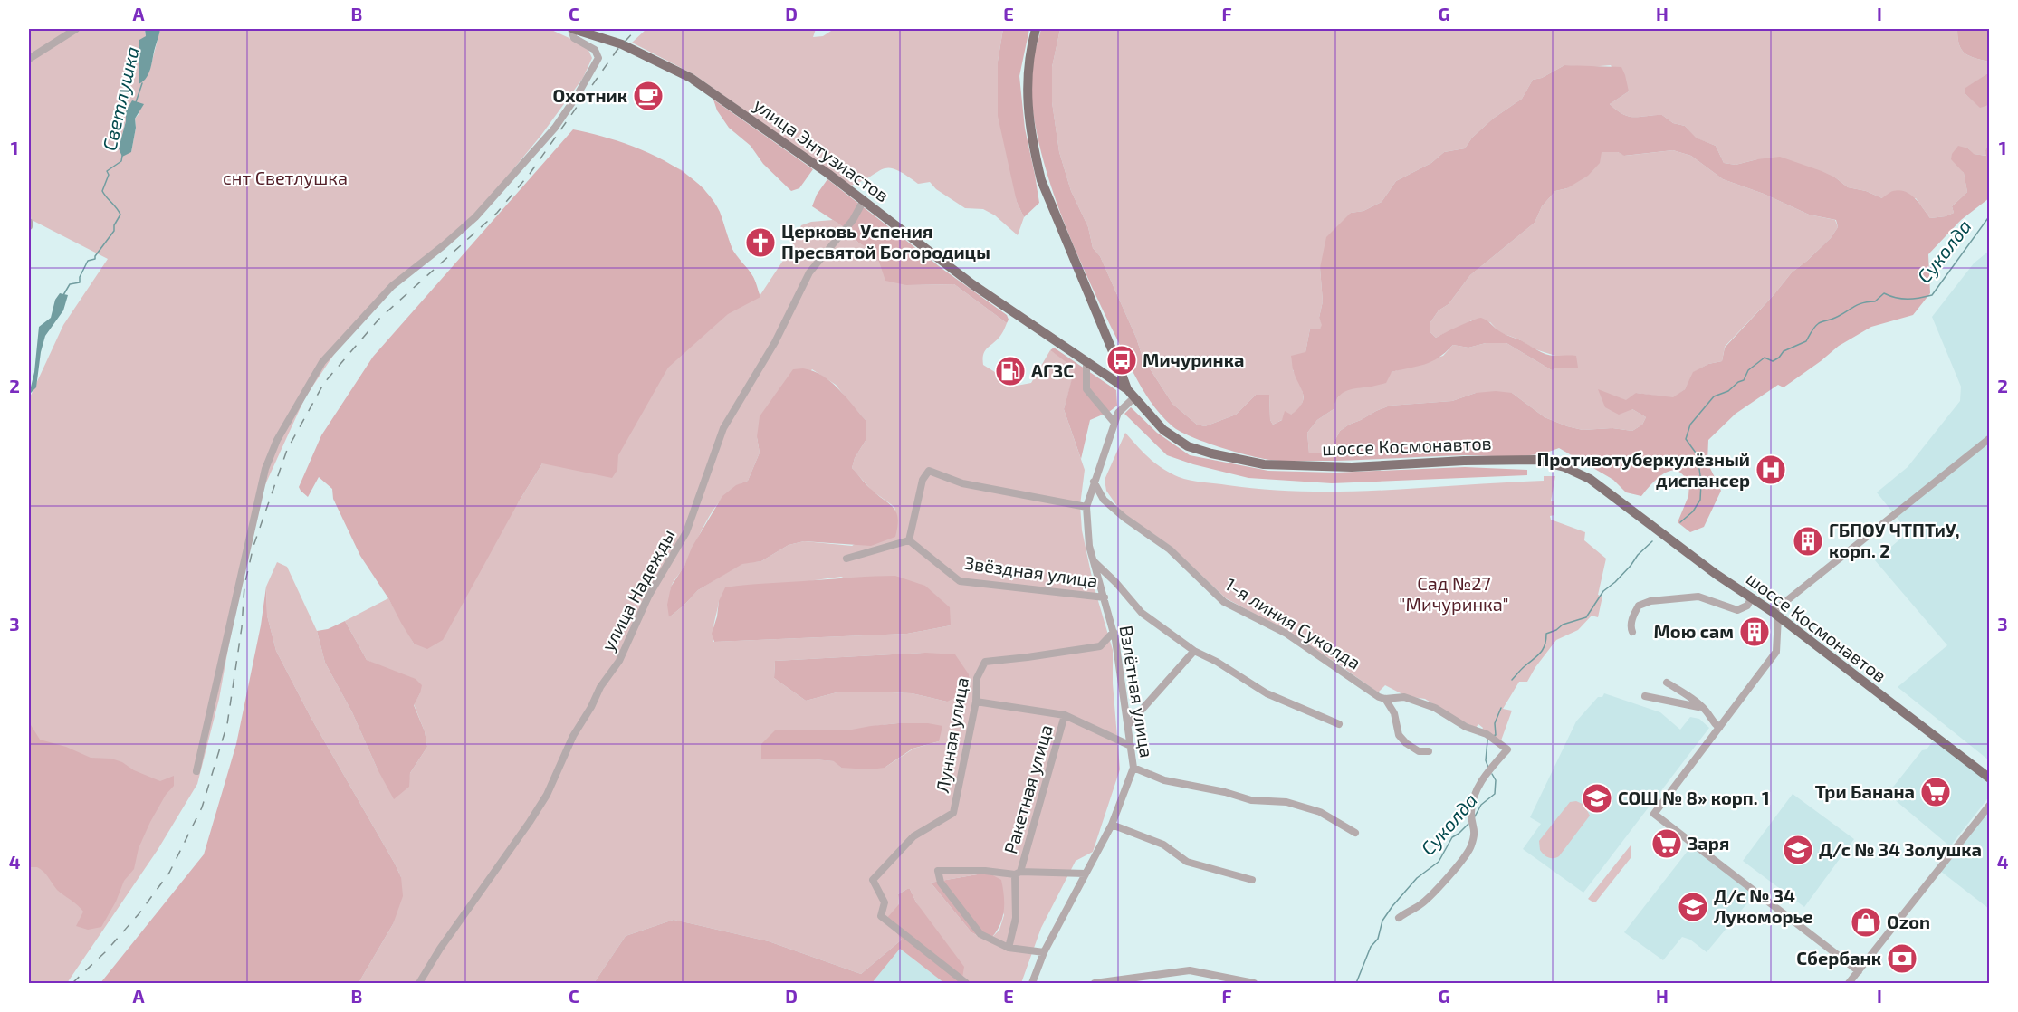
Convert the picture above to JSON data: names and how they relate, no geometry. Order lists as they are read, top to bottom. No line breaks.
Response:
{"streets":{"main road":["улица Энтузиастов","шоссе Космонавтов"],"street":["Звёздная улица","улица Надежды","1-я линия Суколда","Взлётная улица","Лунная улица","Ракетная улица"]},"crossings":[["улица Энтузиастов","шоссе Космонавтов"],["улица Энтузиастов","улица Надежды"],["шоссе Космонавтов","Взлётная улица"],["Звёздная улица","Взлётная улица"],["1-я линия Суколда","Взлётная улица"],["Взлётная улица","Лунная улица"]],"water":["Светлушка","Суколда"],"parks":["снт Светлушка","Сад №27 \"Мичуринка\""],"places":{"cafe":["Охотник"],"church":["Церковь Успения Пресвятой Богородицы"],"bus stop":["Мичуринка"],"fuel station":["АГЗС"],"hospital":["Противотуберкулёзный диспансер"],"building":["ГБПОУ ЧТПТиУ, корп. 2","Мою сам"],"supermarket":["Три Банана","Заря"],"school or university":["СОШ № 8» корп. 1","Д/с № 34 Золушка","Д/с № 34 Лукоморье"],"shop":["Ozon"],"bank":["Сбербанк"]},"grid":{"columns":["A","B","C","D","E","F","G","H","I"],"rows":["1","2","3","4"]}}
